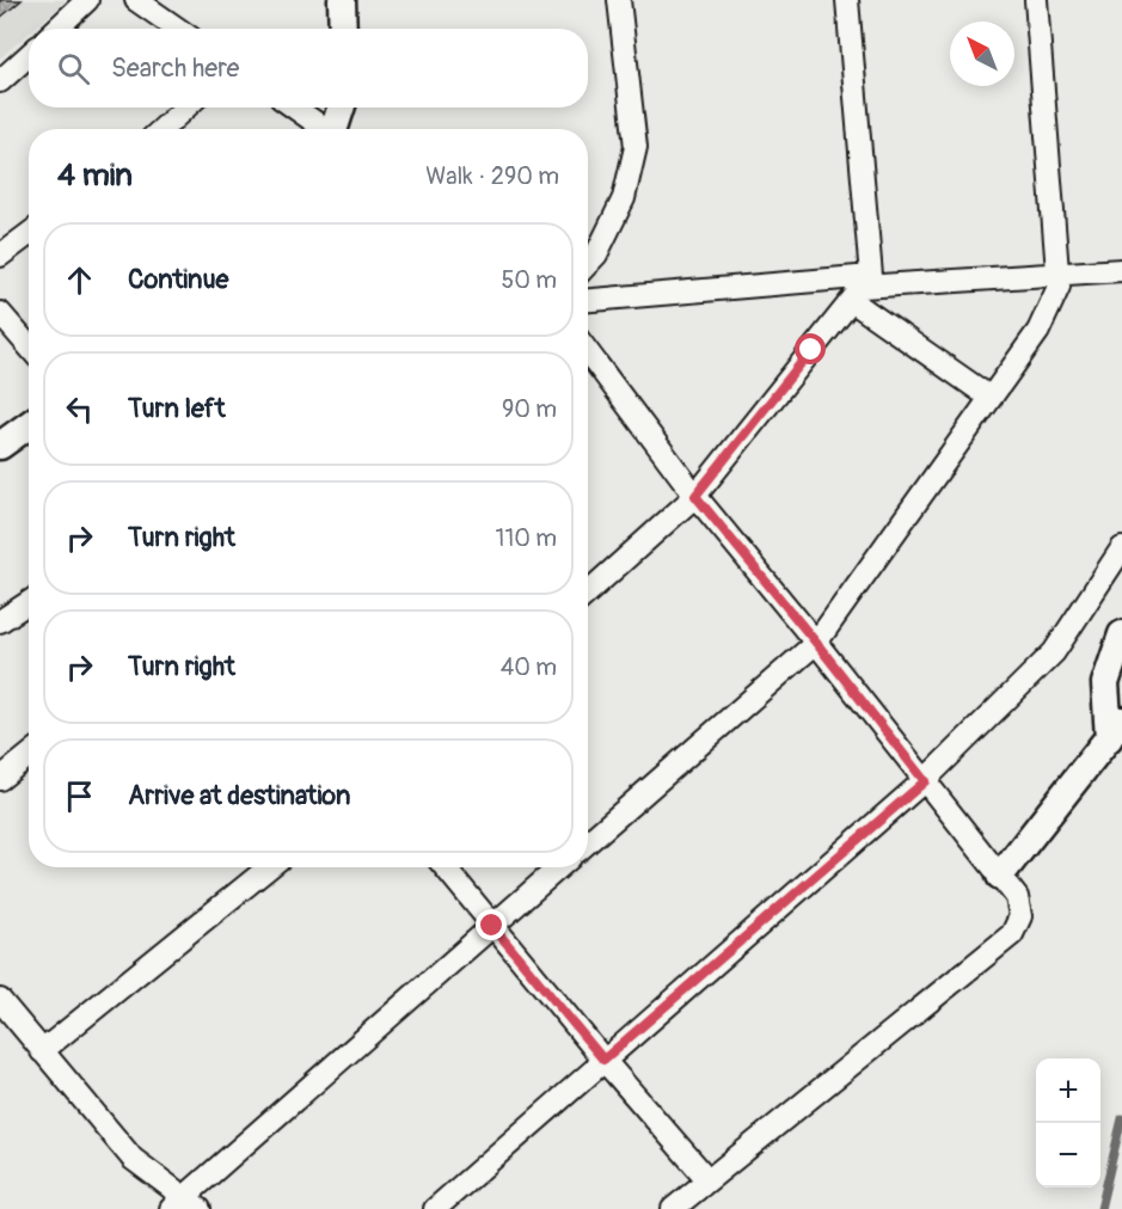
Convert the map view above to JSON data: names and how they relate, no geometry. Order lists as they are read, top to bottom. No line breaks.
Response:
{"north":"top left","page":{"search":"Search here","heading":["4 min","Walk · 290 m"],"list":[["Continue","50 m"],["Turn left","90 m"],["Turn right","110 m"],["Turn right","40 m"],"Arrive at destination"],"map_buttons":["+","−"]}}
